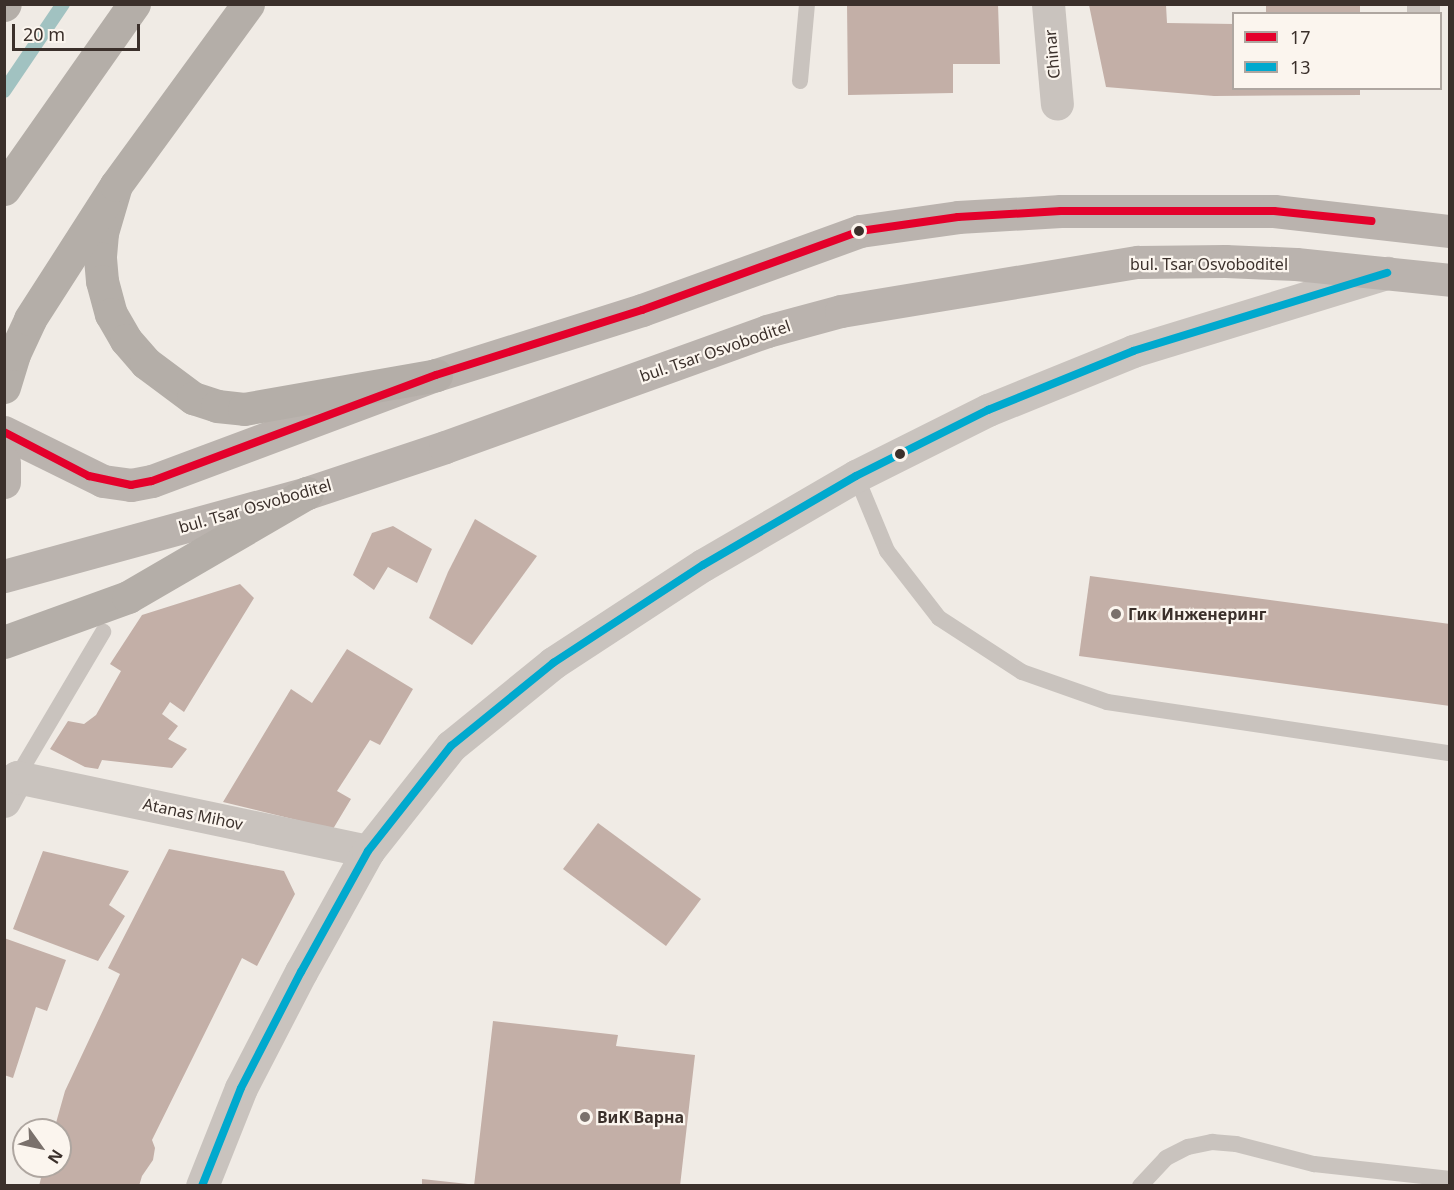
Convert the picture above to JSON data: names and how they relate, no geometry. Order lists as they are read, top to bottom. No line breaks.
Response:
{"streets":{"main road":["bul. Tsar Osvoboditel"],"street":["Chinar","Atanas Mihov"]},"places":["Гик Инженеринг","ВиК Варна"],"lines":["transit line 17","transit line 13"],"legend":["17","13"],"scale_bar":"20 m","north":"bottom right"}
